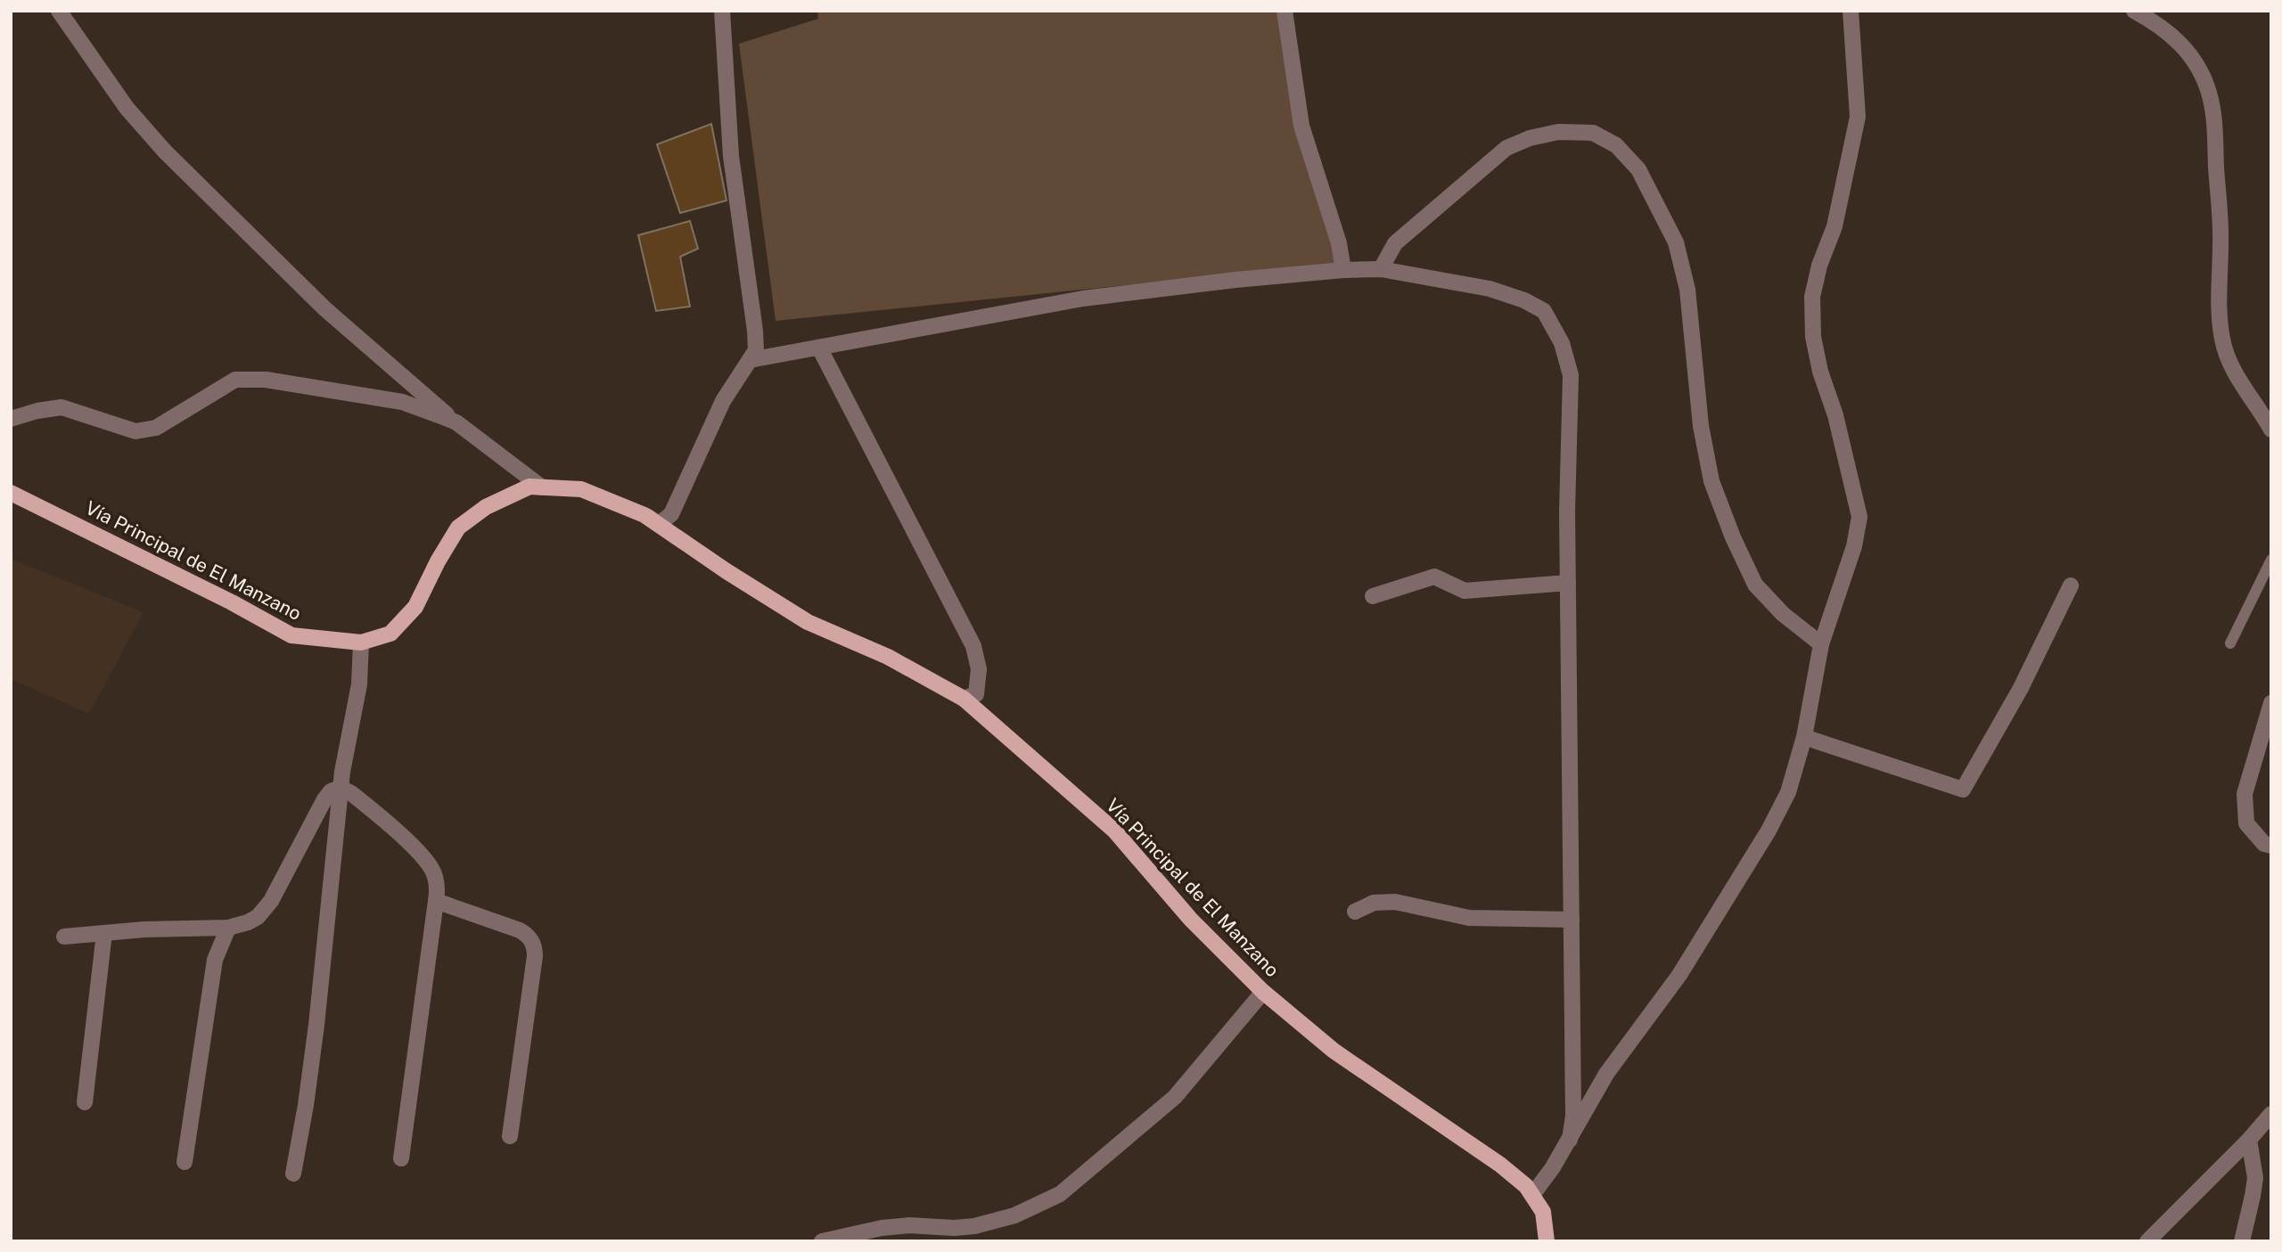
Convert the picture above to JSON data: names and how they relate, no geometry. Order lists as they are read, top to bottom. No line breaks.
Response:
{"streets":{"main road":["Vía Principal de El Manzano"]}}
